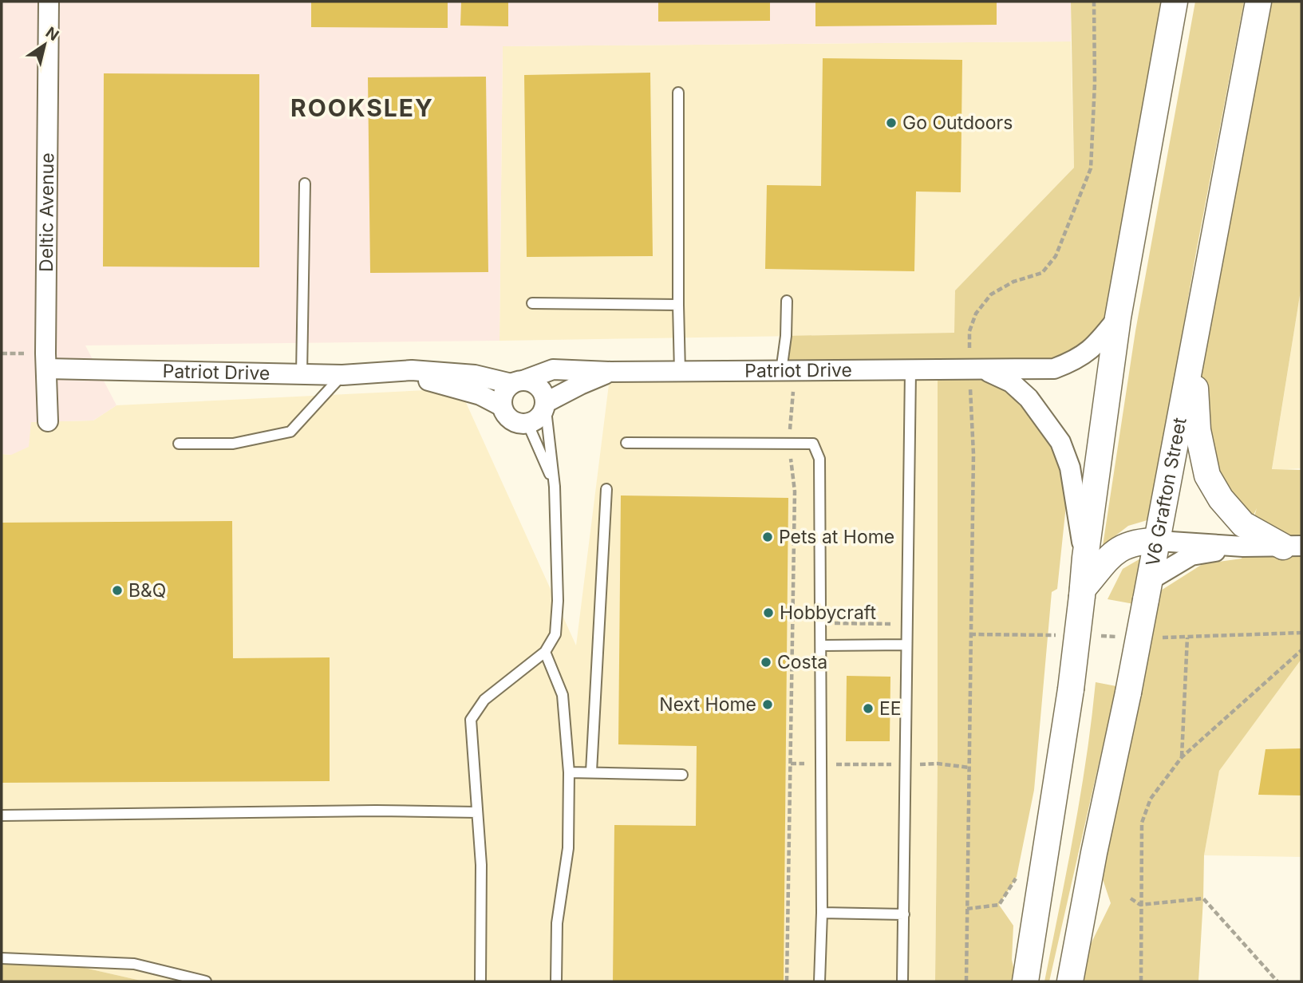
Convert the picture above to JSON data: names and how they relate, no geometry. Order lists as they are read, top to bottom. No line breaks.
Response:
{"streets":{"street":["Deltic Avenue","Patriot Drive","V6 Grafton Street"]},"crossings":[["Deltic Avenue","Patriot Drive"]],"districts":["ROOKSLEY"],"places":["Go Outdoors","Pets at Home","B&Q","Hobbycraft","Costa","Next Home","EE"],"north":"top right"}
